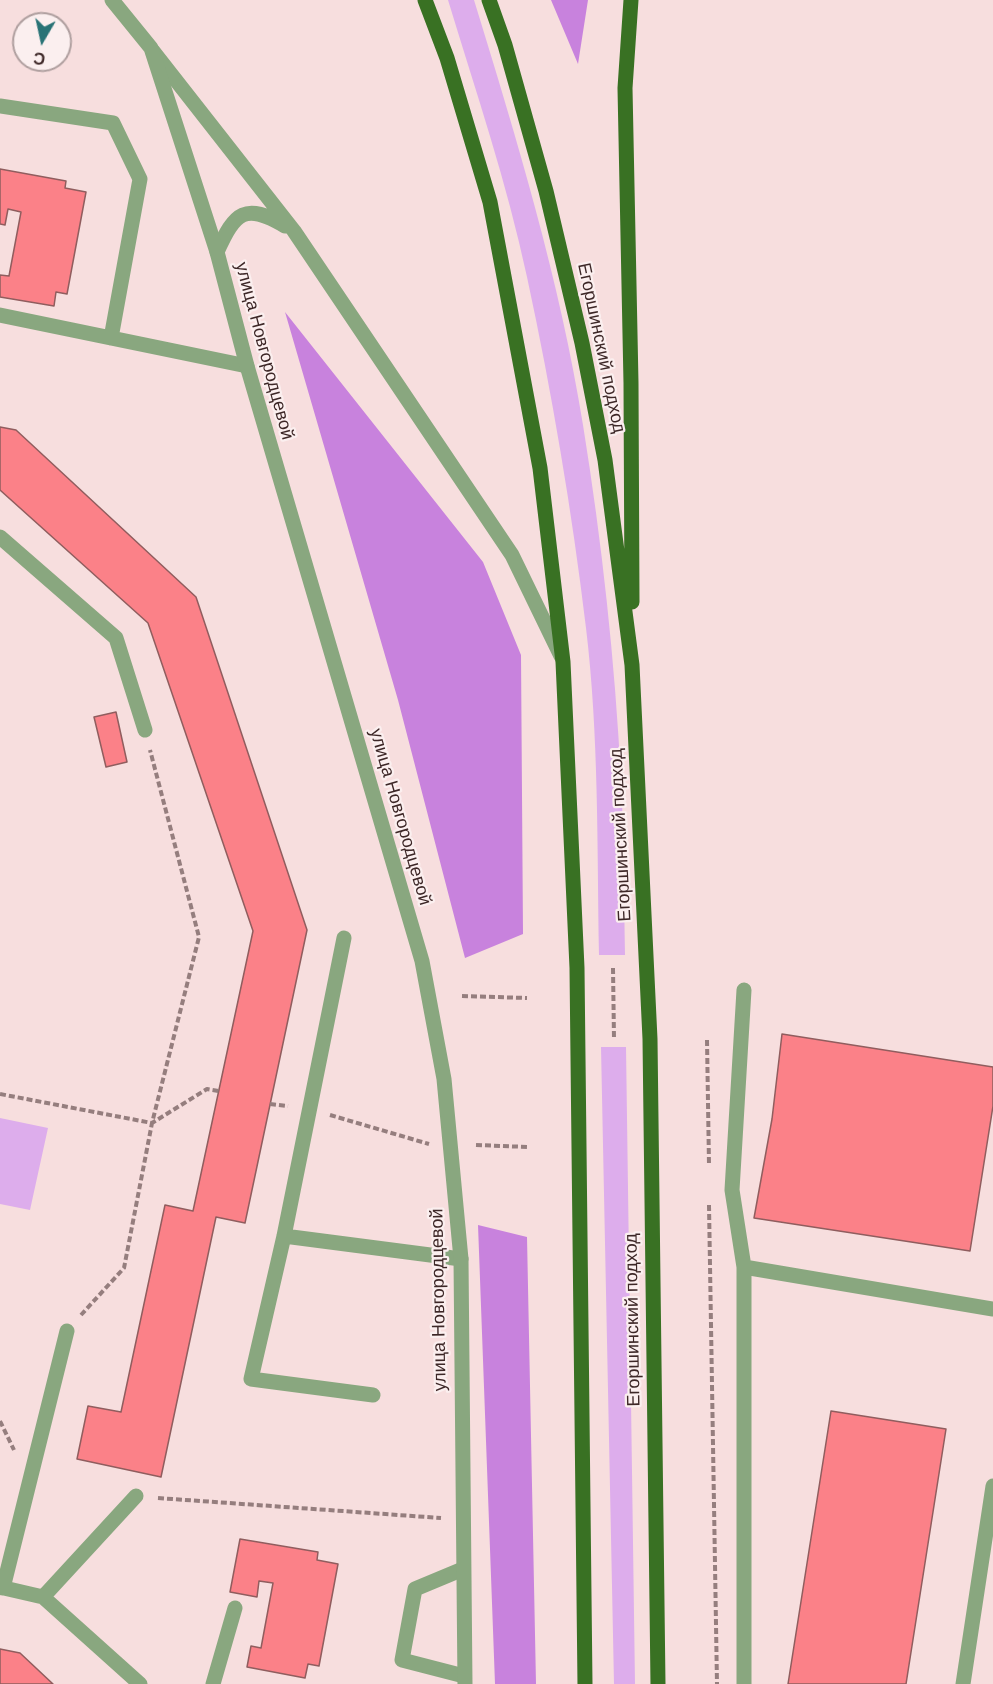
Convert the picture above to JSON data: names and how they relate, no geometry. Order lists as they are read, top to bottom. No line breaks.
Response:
{"streets":{"main road":["Егоршинский подход"],"street":["улица Новгородцевой"]},"north":"bottom"}
